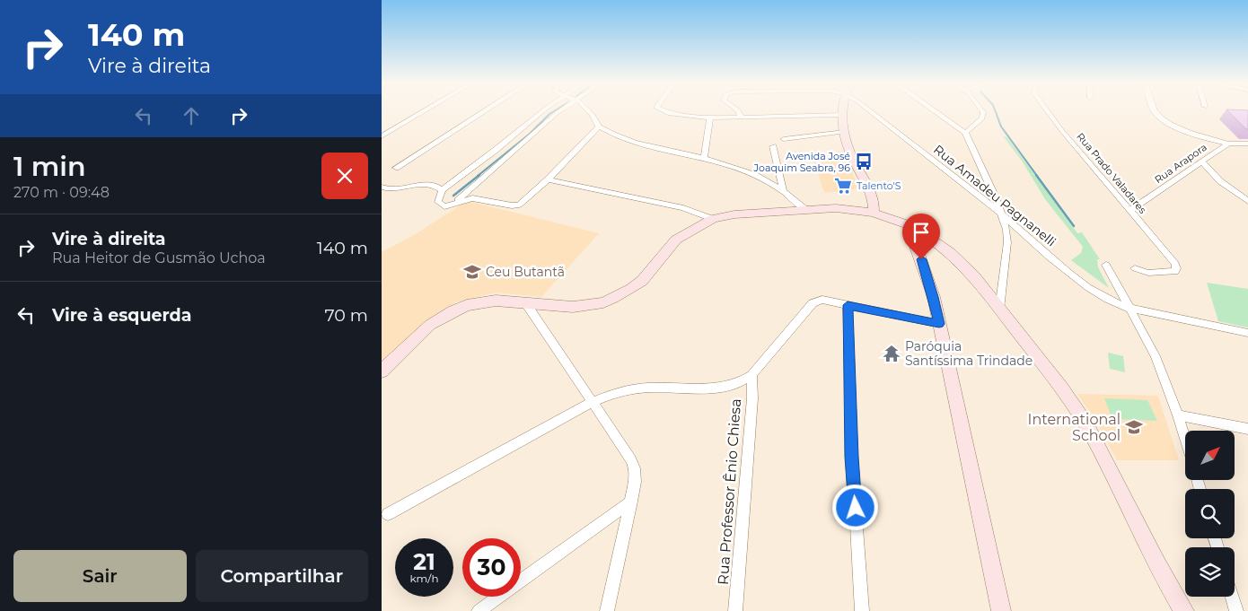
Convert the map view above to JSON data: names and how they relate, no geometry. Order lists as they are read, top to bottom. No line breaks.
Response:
{"streets":{"street":["Rua Arapora","Rua Prado Valadares","Rua Amadeu Pagnanelli","Rua Professor Ênio Chiesa"]},"crossings":[["Rua Arapora","Rua Prado Valadares"]],"places":{"bus stop":["Avenida José Joaquim Seabra, 96"],"supermarket":["Talento'S"],"school or university":["Ceu Butantã","International School"],"temple":["Paróquia Santíssima Trindade"]},"north":"top right","page":{"turn":["140 m","Vire à direita"],"heading":["1 min","270 m · 09:48"],"list":[{"name":"Vire à direita","note":"Rua Heitor de Gusmão Uchoa","value":"140 m"},{"name":"Vire à esquerda","value":"70 m"}],"speed":"21 km/h","limit":"30","buttons":["Sair","Compartilhar"]}}
